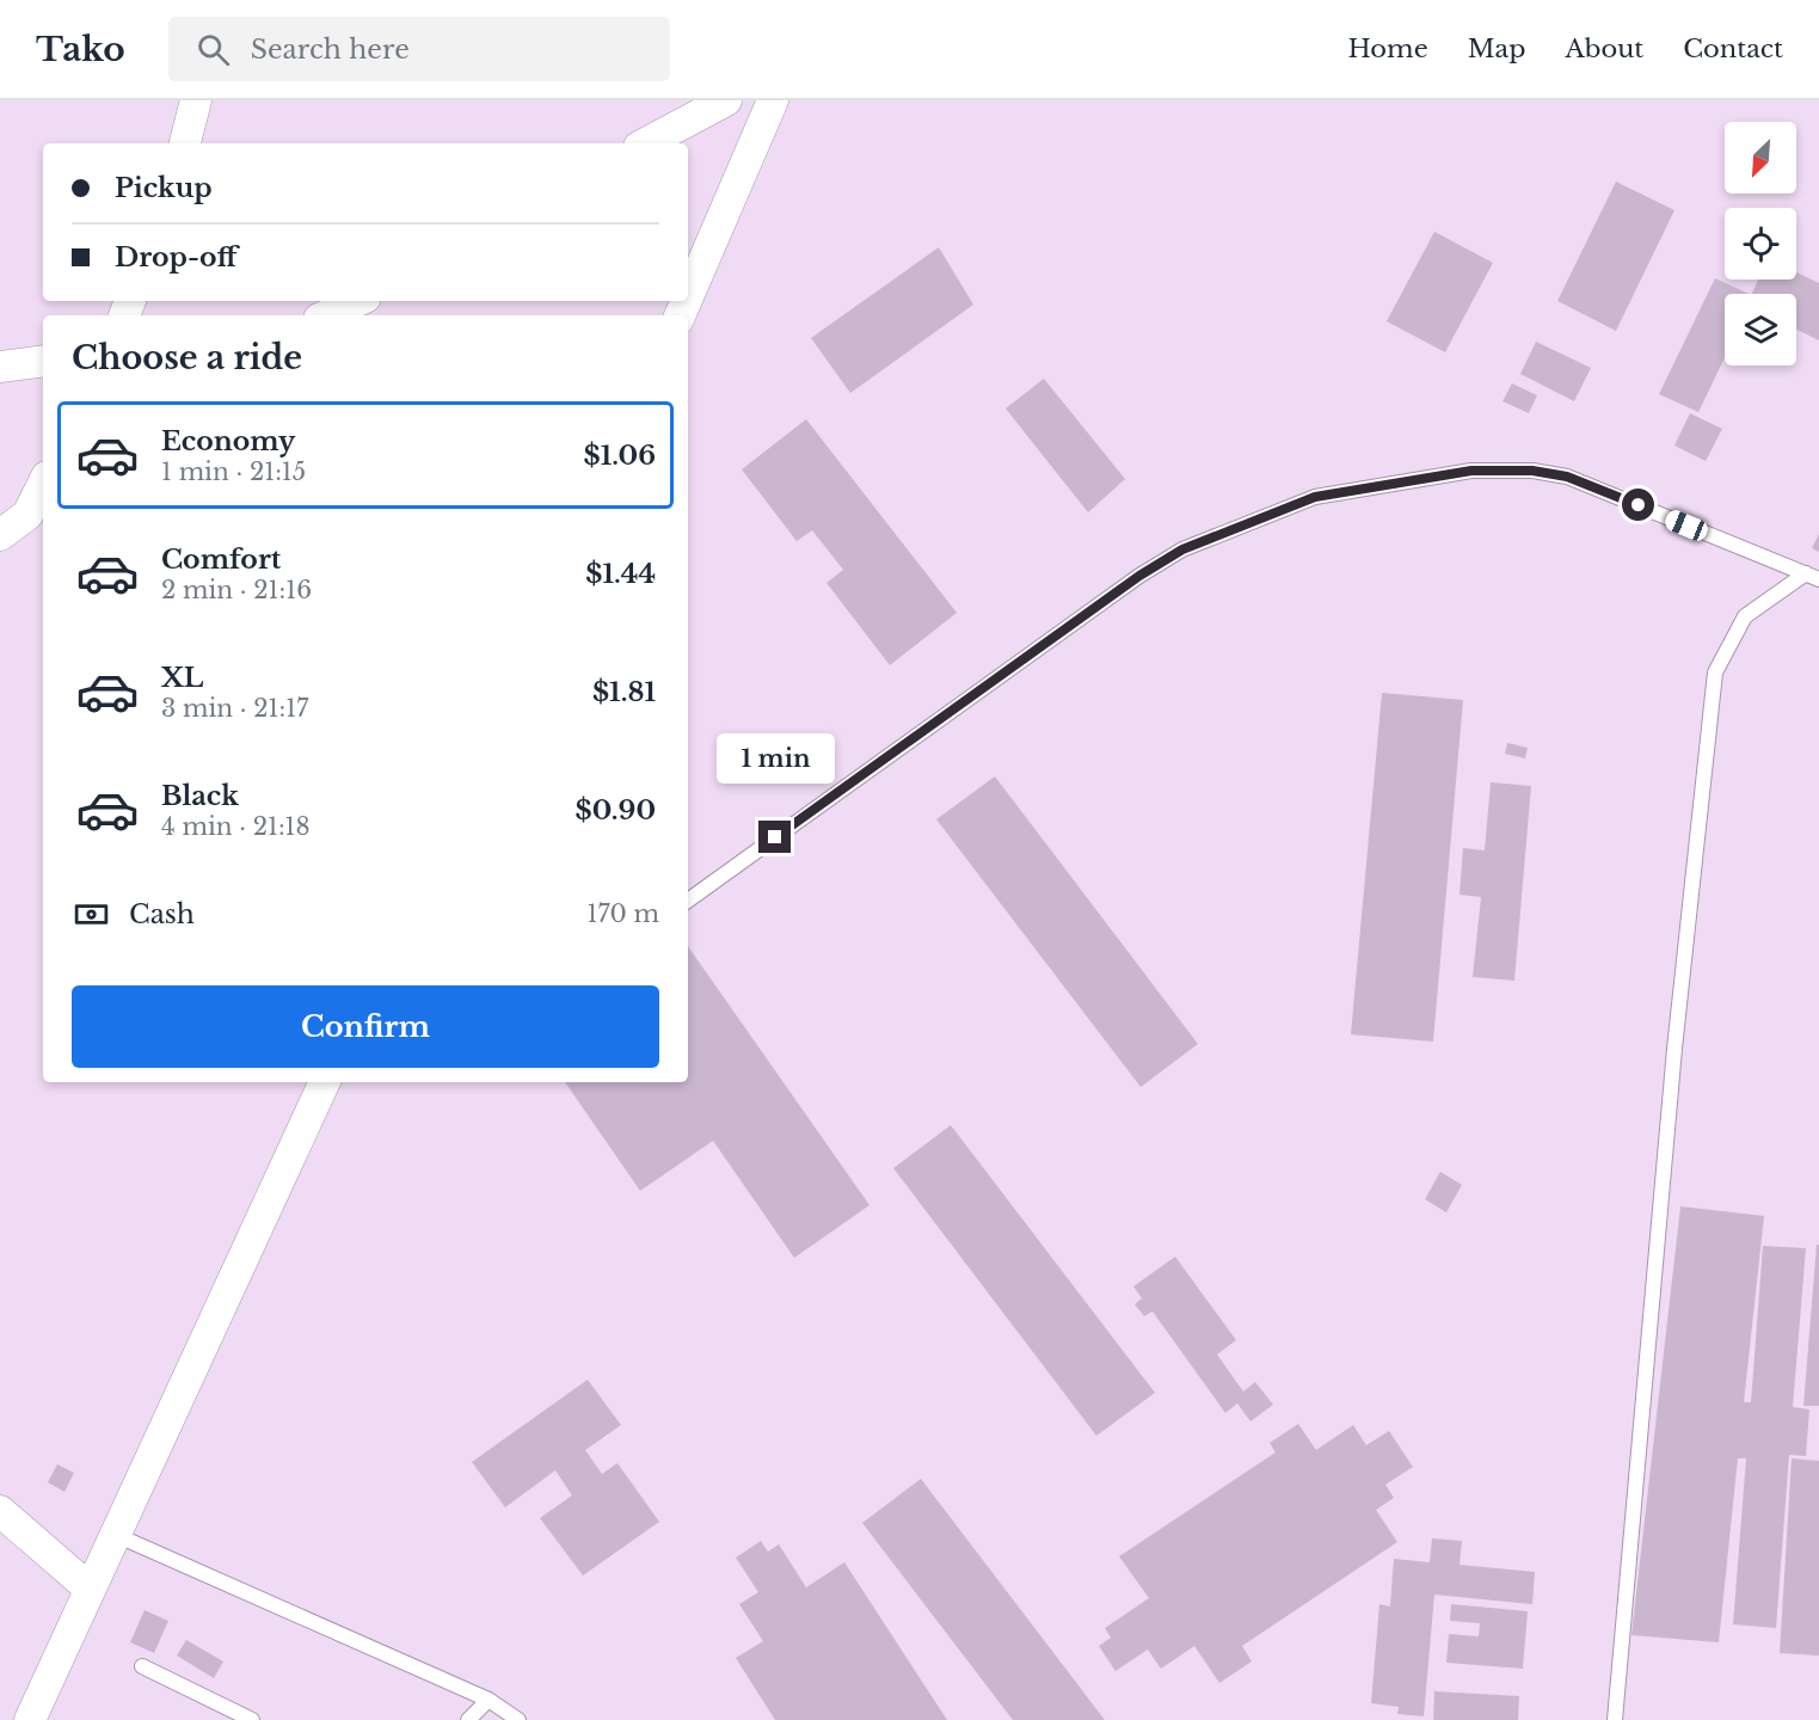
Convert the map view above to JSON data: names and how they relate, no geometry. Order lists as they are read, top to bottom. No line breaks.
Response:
{"north":"bottom left","page":{"header":"Tako","search":"Search here","nav":["Home","Map","About","Contact"],"banner":["Pickup","Drop-off"],"heading":"Choose a ride","list":[{"name":"Economy","note":"1 min · 21:15","value":"$1.06"},{"name":"Comfort","note":"2 min · 21:16","value":"$1.44"},{"name":"XL","note":"3 min · 21:17","value":"$1.81"},{"name":"Black","note":"4 min · 21:18","value":"$0.90"}],"bubble":"1 min","pay":["Cash","170 m"],"buttons":"Confirm"}}
